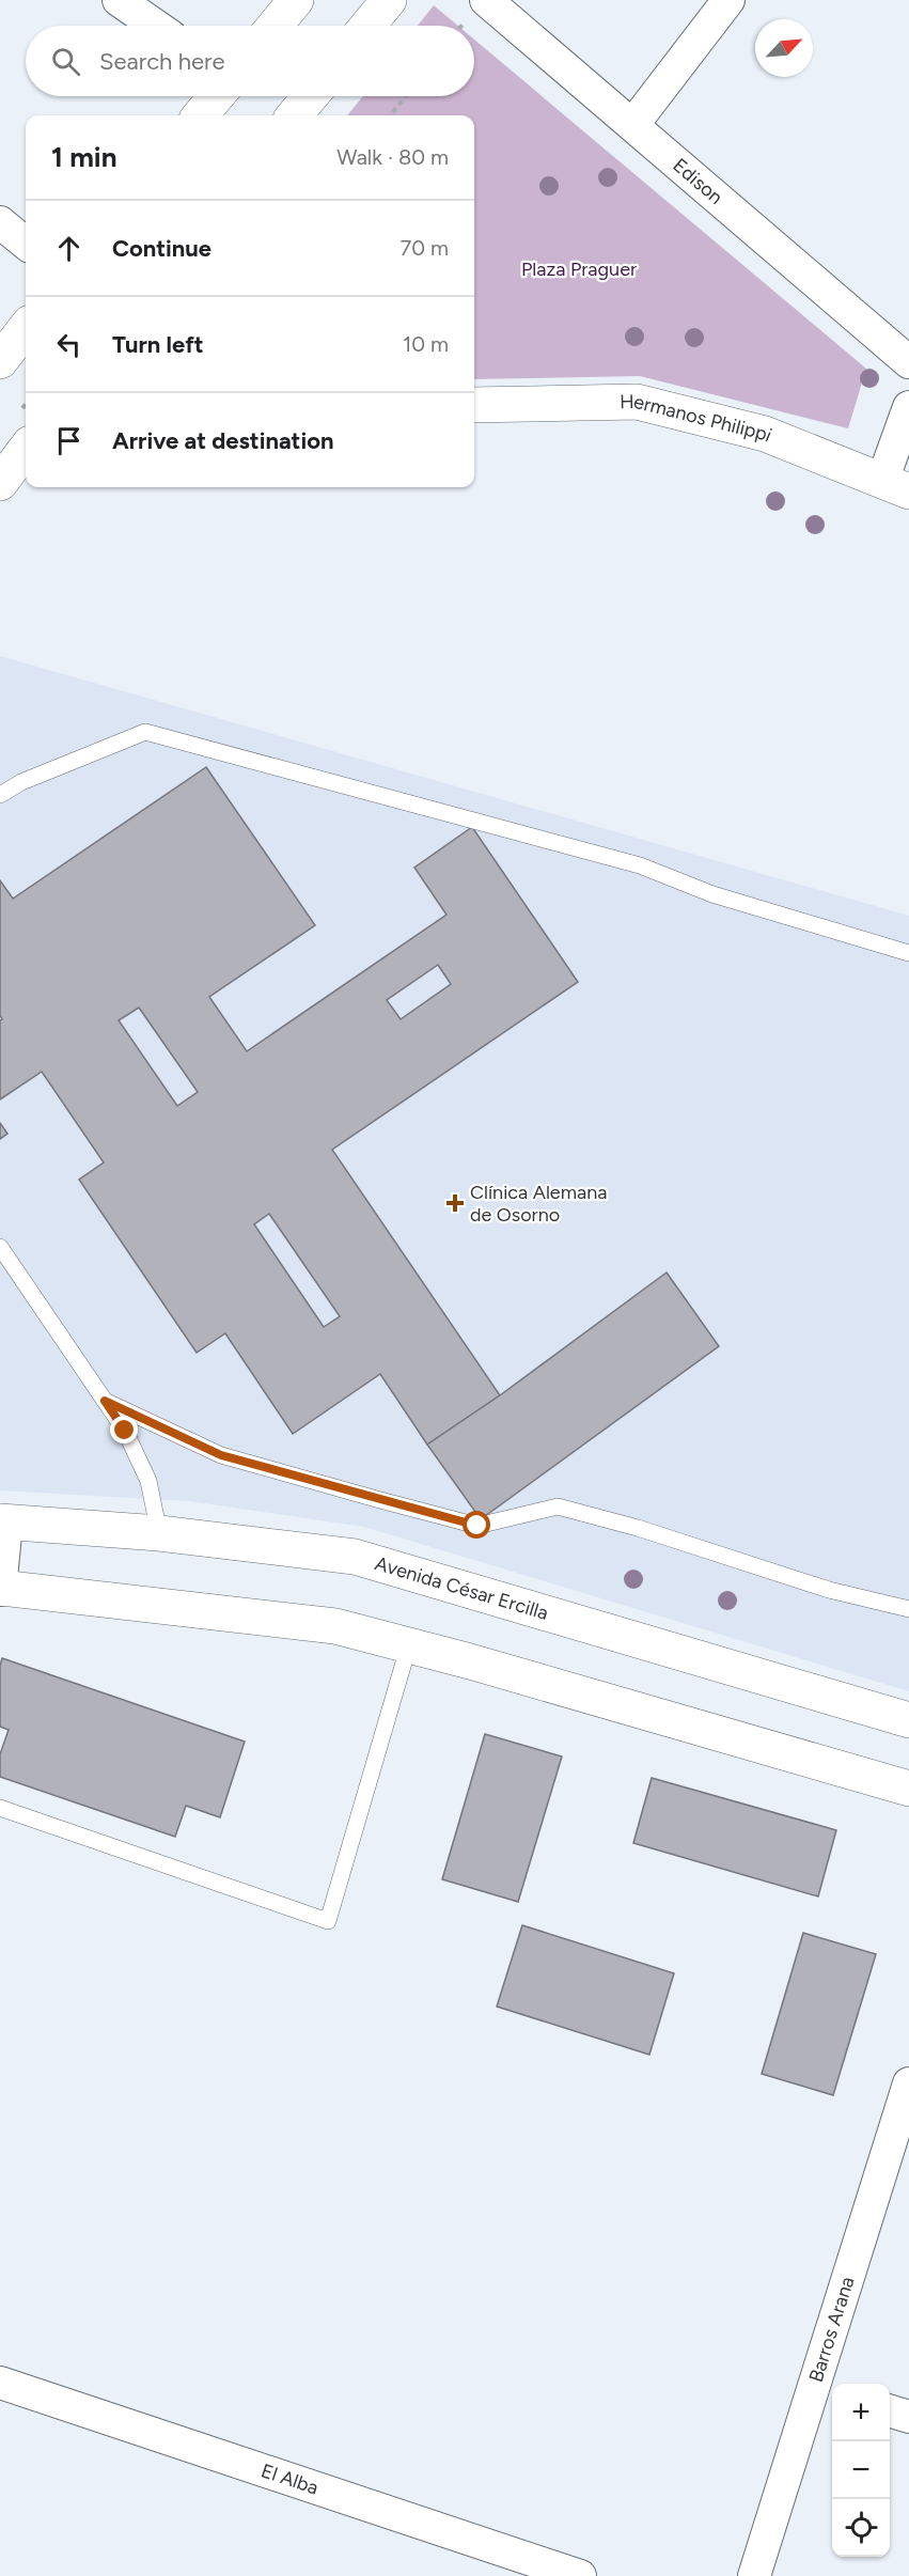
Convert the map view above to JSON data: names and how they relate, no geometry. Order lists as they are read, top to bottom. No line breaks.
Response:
{"streets":{"main road":["Hermanos Philippi","Avenida César Ercilla"],"street":["Edison","Barros Arana","El Alba"]},"parks":["Plaza Praguer"],"places":{"health":["Clínica Alemana de Osorno"]},"north":"top right","page":{"search":"Search here","heading":["1 min","Walk · 80 m"],"list":[["Continue","70 m"],["Turn left","10 m"],"Arrive at destination"],"map_buttons":["+","−"]}}
